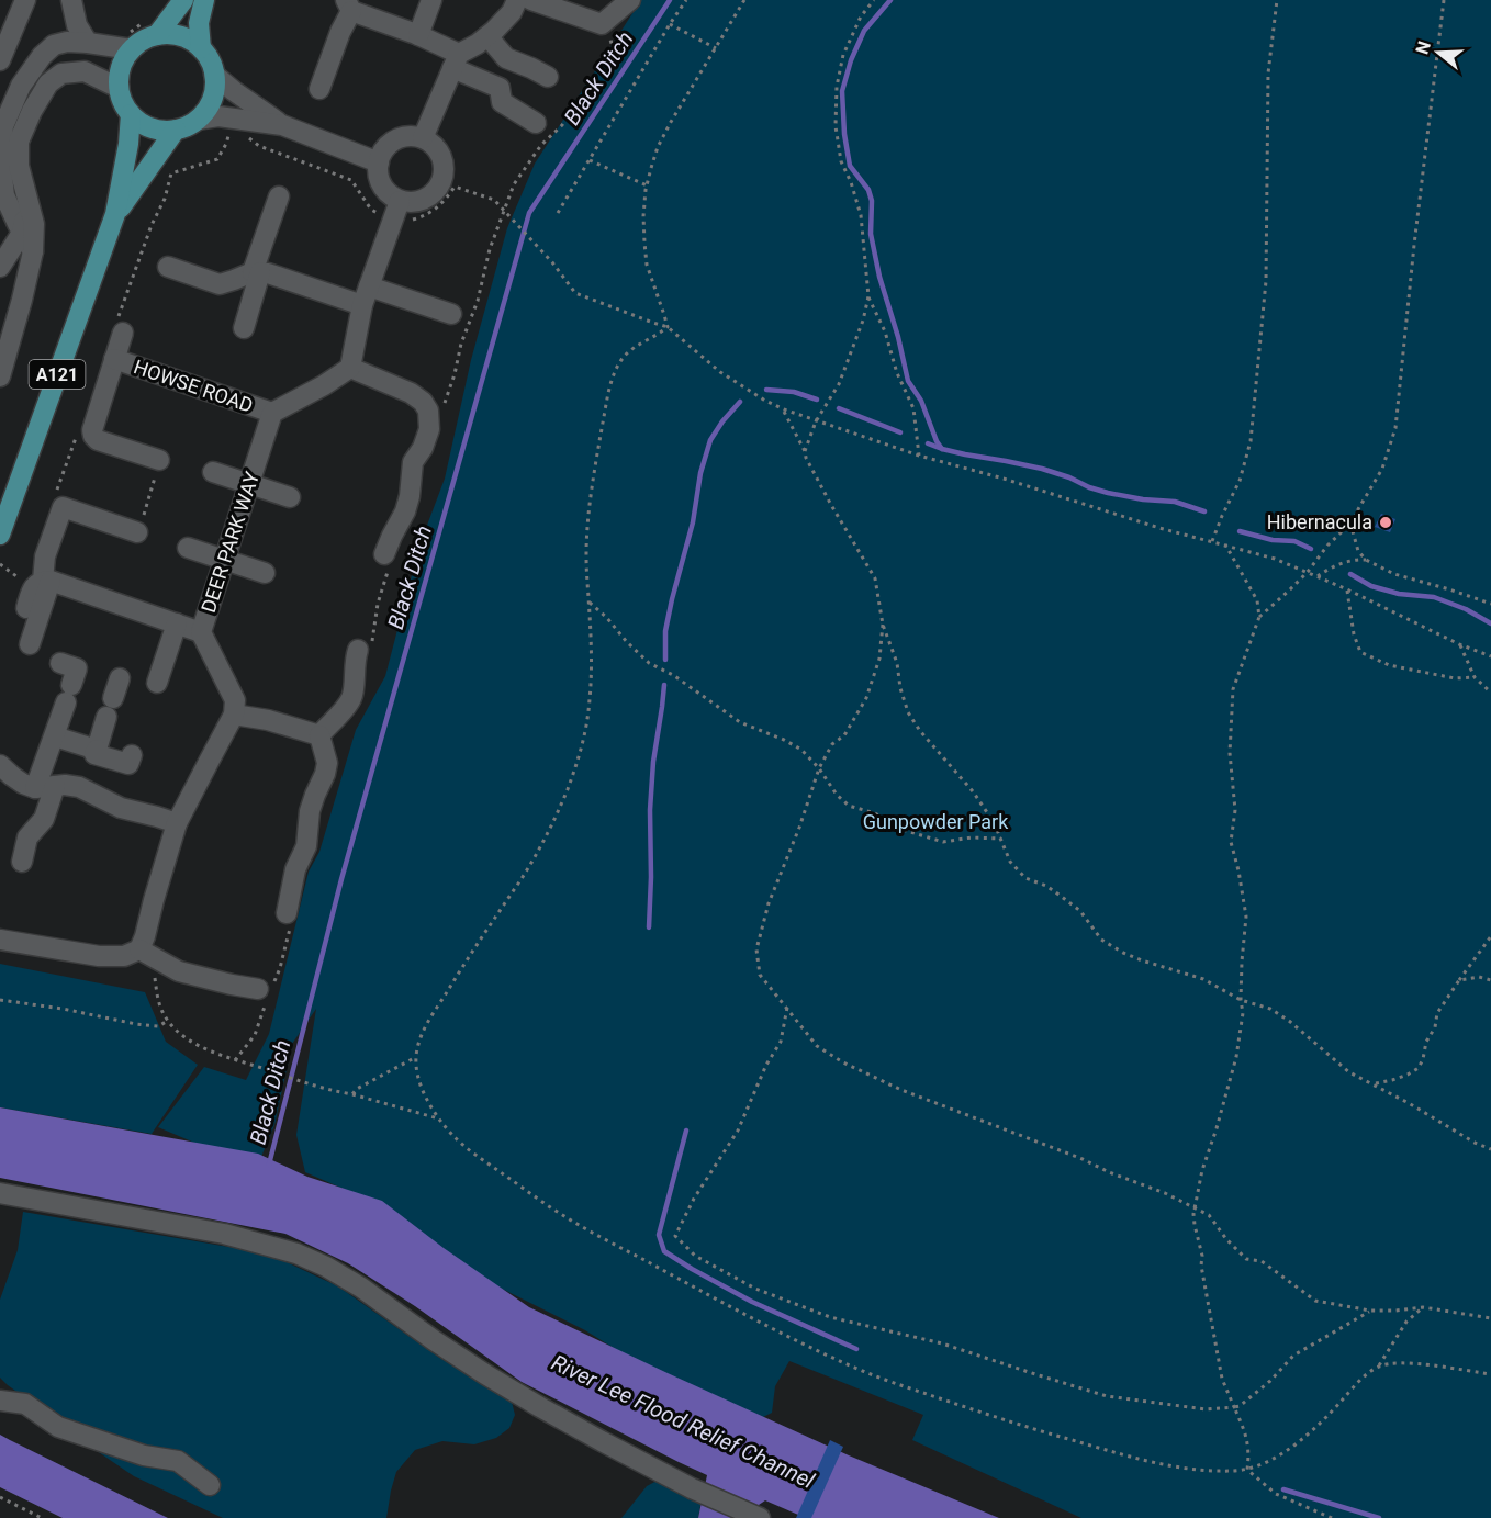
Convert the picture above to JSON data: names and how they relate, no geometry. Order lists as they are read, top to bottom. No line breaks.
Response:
{"streets":{"main road":["A121"],"street":["HOWSE ROAD","DEER PARK WAY"]},"crossings":[["HOWSE ROAD","DEER PARK WAY"]],"water":["Black Ditch","River Lee Flood Relief Channel"],"parks":["Gunpowder Park"],"places":["Hibernacula"],"north":"left"}
